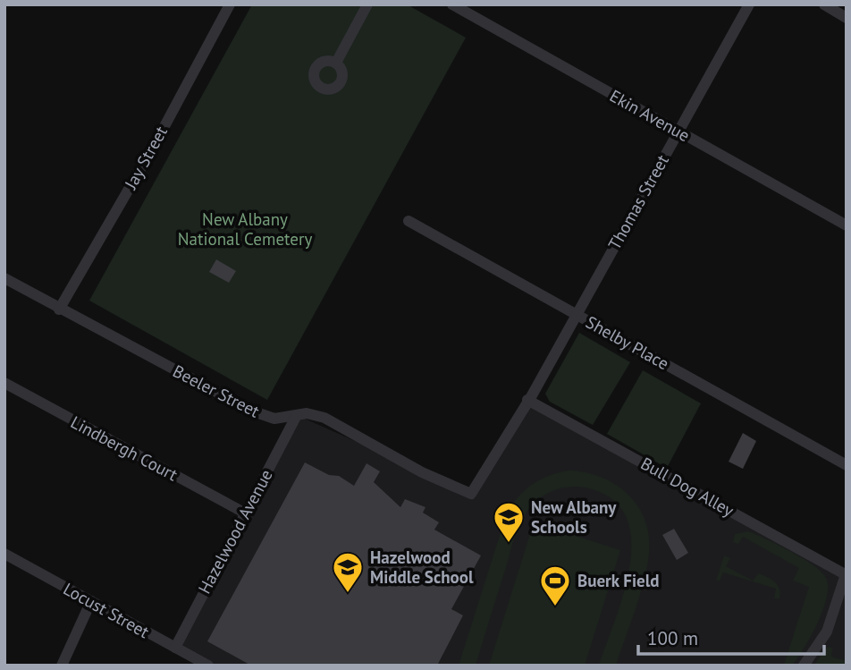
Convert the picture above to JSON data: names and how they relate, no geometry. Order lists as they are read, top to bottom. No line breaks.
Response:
{"streets":{"street":["Ekin Avenue","Jay Street","Thomas Street","Shelby Place","Beeler Street","Lindbergh Court","Bull Dog Alley","Hazelwood Avenue","Locust Street"]},"crossings":[["Ekin Avenue","Thomas Street"],["Jay Street","Beeler Street"],["Thomas Street","Shelby Place"],["Thomas Street","Beeler Street"],["Thomas Street","Bull Dog Alley"],["Beeler Street","Bull Dog Alley"],["Beeler Street","Hazelwood Avenue"],["Lindbergh Court","Hazelwood Avenue"],["Hazelwood Avenue","Locust Street"]],"parks":["New Albany National Cemetery"],"places":{"school or university":["New Albany Schools","Hazelwood Middle School"],"sports":["Buerk Field"]},"scale_bar":"100 m"}
